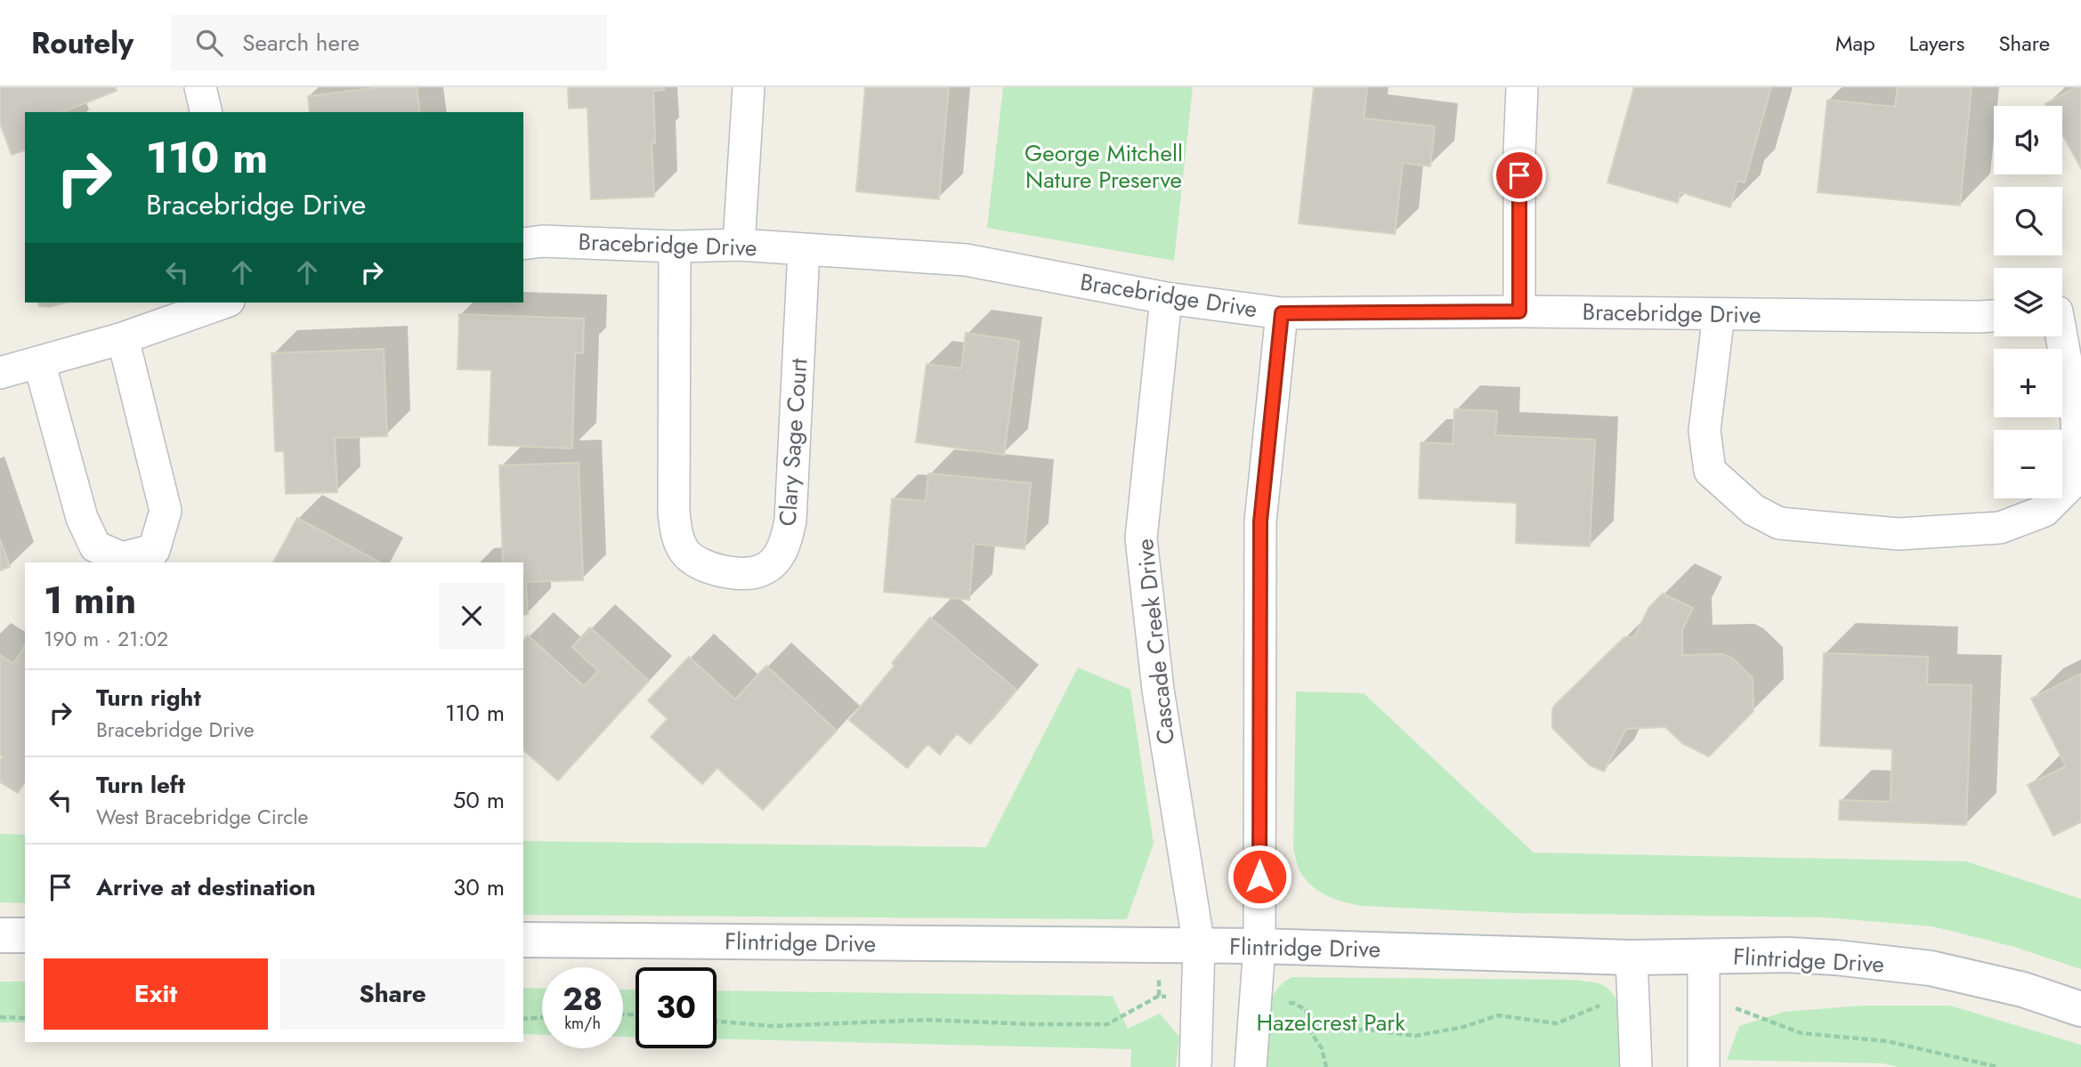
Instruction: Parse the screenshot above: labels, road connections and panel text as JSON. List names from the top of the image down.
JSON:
{
  "streets": {
    "street": [
      "Bracebridge Drive",
      "Clary Sage Court",
      "Cascade Creek Drive",
      "Flintridge Drive"
    ]
  },
  "crossings": [
    ["Bracebridge Drive", "Clary Sage Court"],
    ["Bracebridge Drive", "Cascade Creek Drive"],
    ["Cascade Creek Drive", "Flintridge Drive"]
  ],
  "parks": ["George Mitchell Nature Preserve", "Hazelcrest Park"],
  "page": {
    "header": "Routely",
    "search": "Search here",
    "nav": ["Map", "Layers", "Share"],
    "map_buttons": ["+", "−"],
    "turn": ["110 m", "Bracebridge Drive"],
    "heading": ["1 min", "190 m · 21:02"],
    "list": [
      {
        "name": "Turn right",
        "note": "Bracebridge Drive",
        "value": "110 m"
      },
      {
        "name": "Turn left",
        "note": "West Bracebridge Circle",
        "value": "50 m"
      },
      {
        "name": "Arrive at destination",
        "value": "30 m"
      }
    ],
    "buttons": ["Exit", "Share"],
    "speed": "28 km/h",
    "limit": "30"
  }
}
